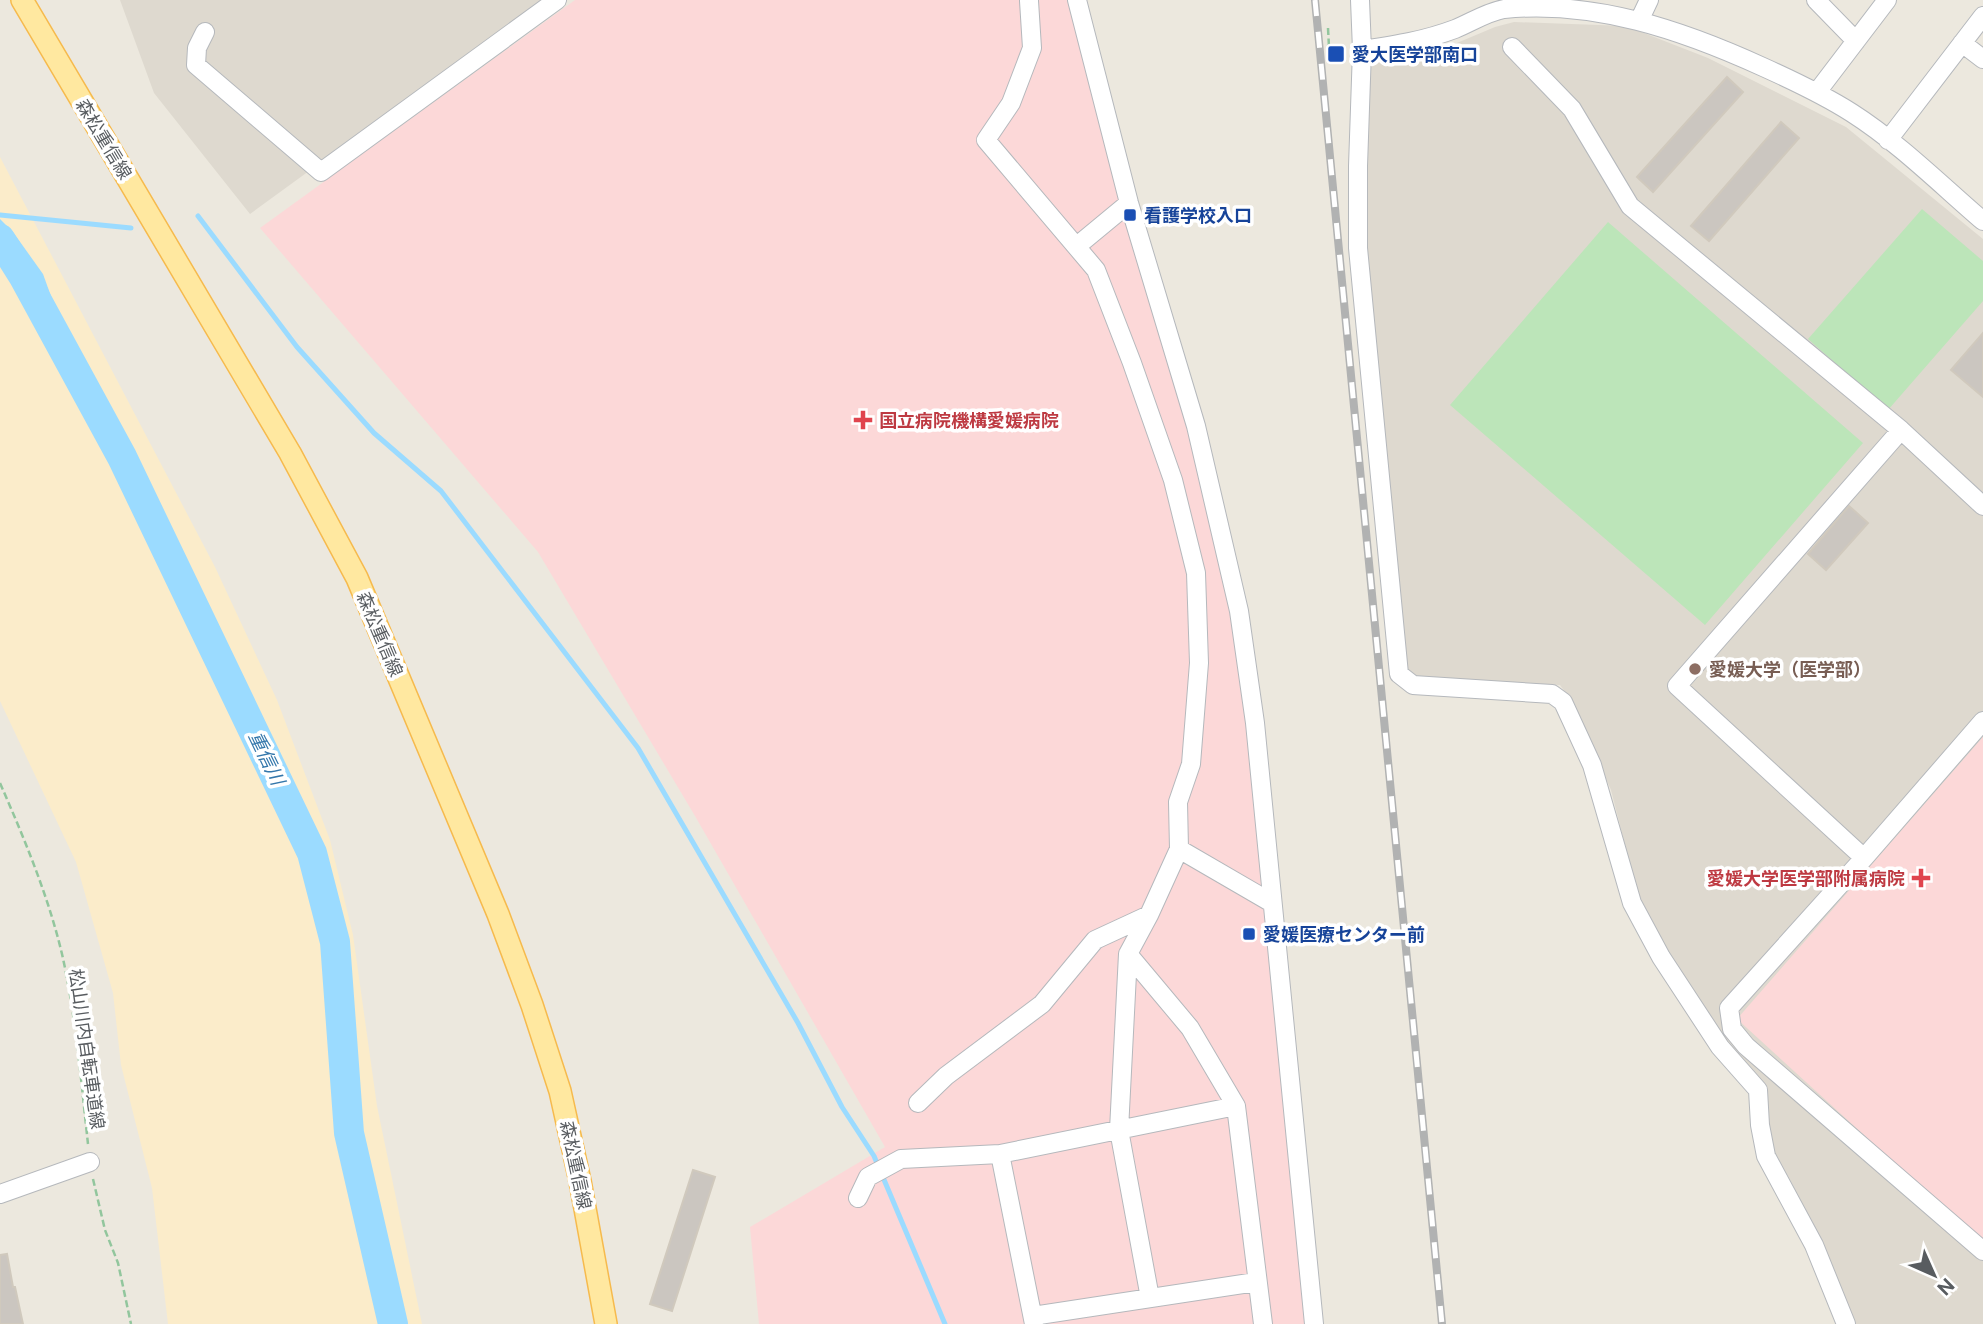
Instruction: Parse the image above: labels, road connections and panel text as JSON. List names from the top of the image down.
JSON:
{
  "streets": {
    "main road": ["森松重信線"],
    "path": ["松山川内自転車道線"]
  },
  "water": ["重信川"],
  "places": {
    "transit": ["愛大医学部南口", "看護学校入口", "愛媛医療センター前"],
    "health": ["国立病院機構愛媛病院", "愛媛大学医学部附属病院"],
    "other": ["愛媛大学（医学部）"]
  },
  "north": "bottom right"
}
